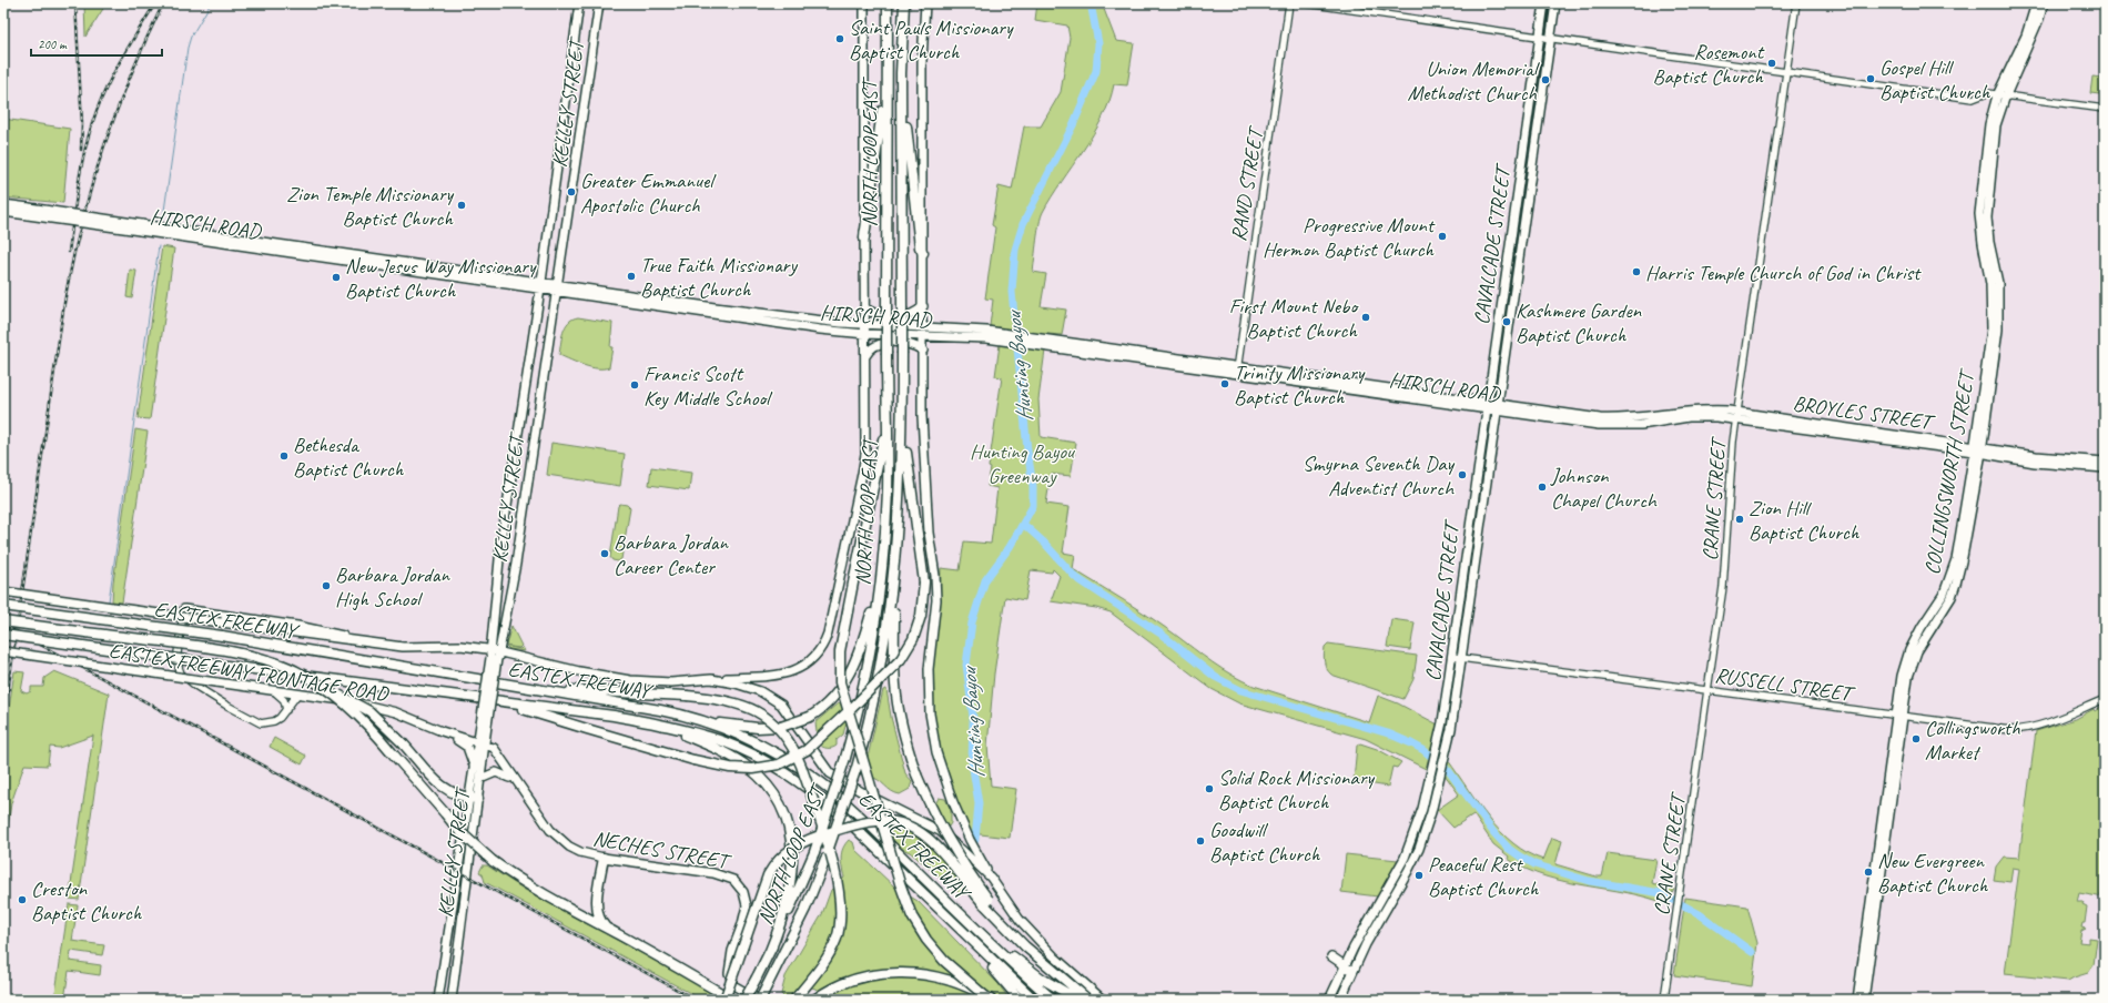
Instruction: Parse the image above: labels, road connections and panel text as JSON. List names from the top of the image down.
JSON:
{
  "streets": {
    "highway": ["NORTH LOOP EAST", "EASTEX FREEWAY"],
    "main road": [
      "KELLEY STREET",
      "HIRSCH ROAD",
      "CAVALCADE STREET",
      "BROYLES STREET",
      "COLLINGSWORTH STREET",
      "EASTEX FREEWAY FRONTAGE ROAD",
      "NECHES STREET"
    ],
    "street": ["RAND STREET", "CRANE STREET", "RUSSELL STREET"]
  },
  "crossings": [
    ["KELLEY STREET", "HIRSCH ROAD"],
    ["KELLEY STREET", "EASTEX FREEWAY FRONTAGE ROAD"],
    ["KELLEY STREET", "NECHES STREET"],
    ["NORTH LOOP EAST", "NECHES STREET"],
    ["RAND STREET", "HIRSCH ROAD"],
    ["HIRSCH ROAD", "CAVALCADE STREET"],
    ["HIRSCH ROAD", "BROYLES STREET"],
    ["CAVALCADE STREET", "RUSSELL STREET"],
    ["BROYLES STREET", "COLLINGSWORTH STREET"],
    ["BROYLES STREET", "CRANE STREET"],
    ["COLLINGSWORTH STREET", "RUSSELL STREET"],
    ["CRANE STREET", "RUSSELL STREET"],
    ["EASTEX FREEWAY FRONTAGE ROAD", "NECHES STREET"]
  ],
  "water": ["Hunting Bayou"],
  "parks": ["Hunting Bayou Greenway"],
  "places": [
    "Saint Pauls Missionary Baptist Church",
    "Rosemont Baptist Church",
    "Gospel Hill Baptist Church",
    "Union Memorial Methodist Church",
    "Greater Emmanuel Apostolic Church",
    "Zion Temple Missionary Baptist Church",
    "Progressive Mount Hermon Baptist Church",
    "Harris Temple Church of God in Christ",
    "True Faith Missionary Baptist Church",
    "New Jesus Way Missionary Baptist Church",
    "First Mount Nebo Baptist Church",
    "Kashmere Garden Baptist Church",
    "Trinity Missionary Baptist Church",
    "Francis Scott Key Middle School",
    "Bethesda Baptist Church",
    "Smyrna Seventh Day Adventist Church",
    "Johnson Chapel Church",
    "Zion Hill Baptist Church",
    "Barbara Jordan Career Center",
    "Barbara Jordan High School",
    "Collingsworth Market",
    "Solid Rock Missionary Baptist Church",
    "Goodwill Baptist Church",
    "New Evergreen Baptist Church",
    "Peaceful Rest Baptist Church",
    "Creston Baptist Church"
  ],
  "scale_bar": "200 m"
}
